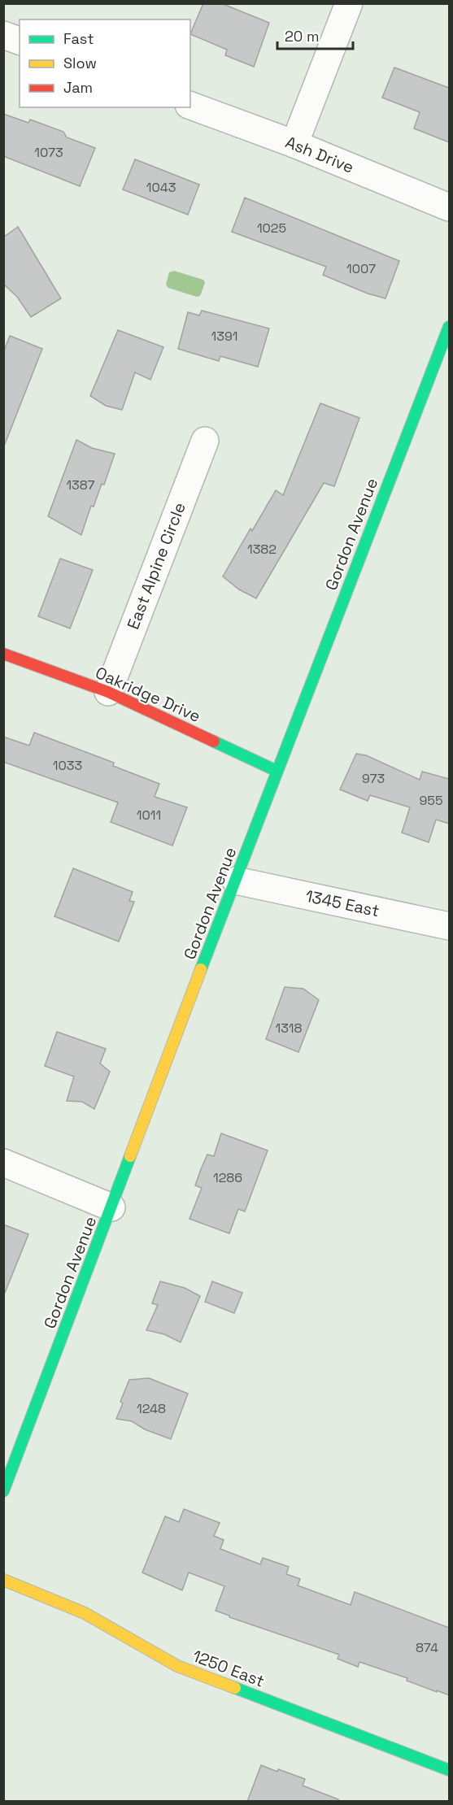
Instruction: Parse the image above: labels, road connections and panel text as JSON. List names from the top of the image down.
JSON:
{
  "streets": {
    "main road": ["Gordon Avenue", "Oakridge Drive", "1250 East"],
    "street": ["Ash Drive", "East Alpine Circle", "1345 East"]
  },
  "crossings": [
    ["Gordon Avenue", "Oakridge Drive"],
    ["Gordon Avenue", "1345 East"],
    ["East Alpine Circle", "Oakridge Drive"]
  ],
  "house_numbers": [
    "1073",
    "1043",
    "1025",
    "1007",
    "1391",
    "1387",
    "1382",
    "1033",
    "973",
    "955",
    "1011",
    "1318",
    "1286",
    "1248",
    "874"
  ],
  "legend": ["Fast", "Slow", "Jam"],
  "scale_bar": "20 m"
}
